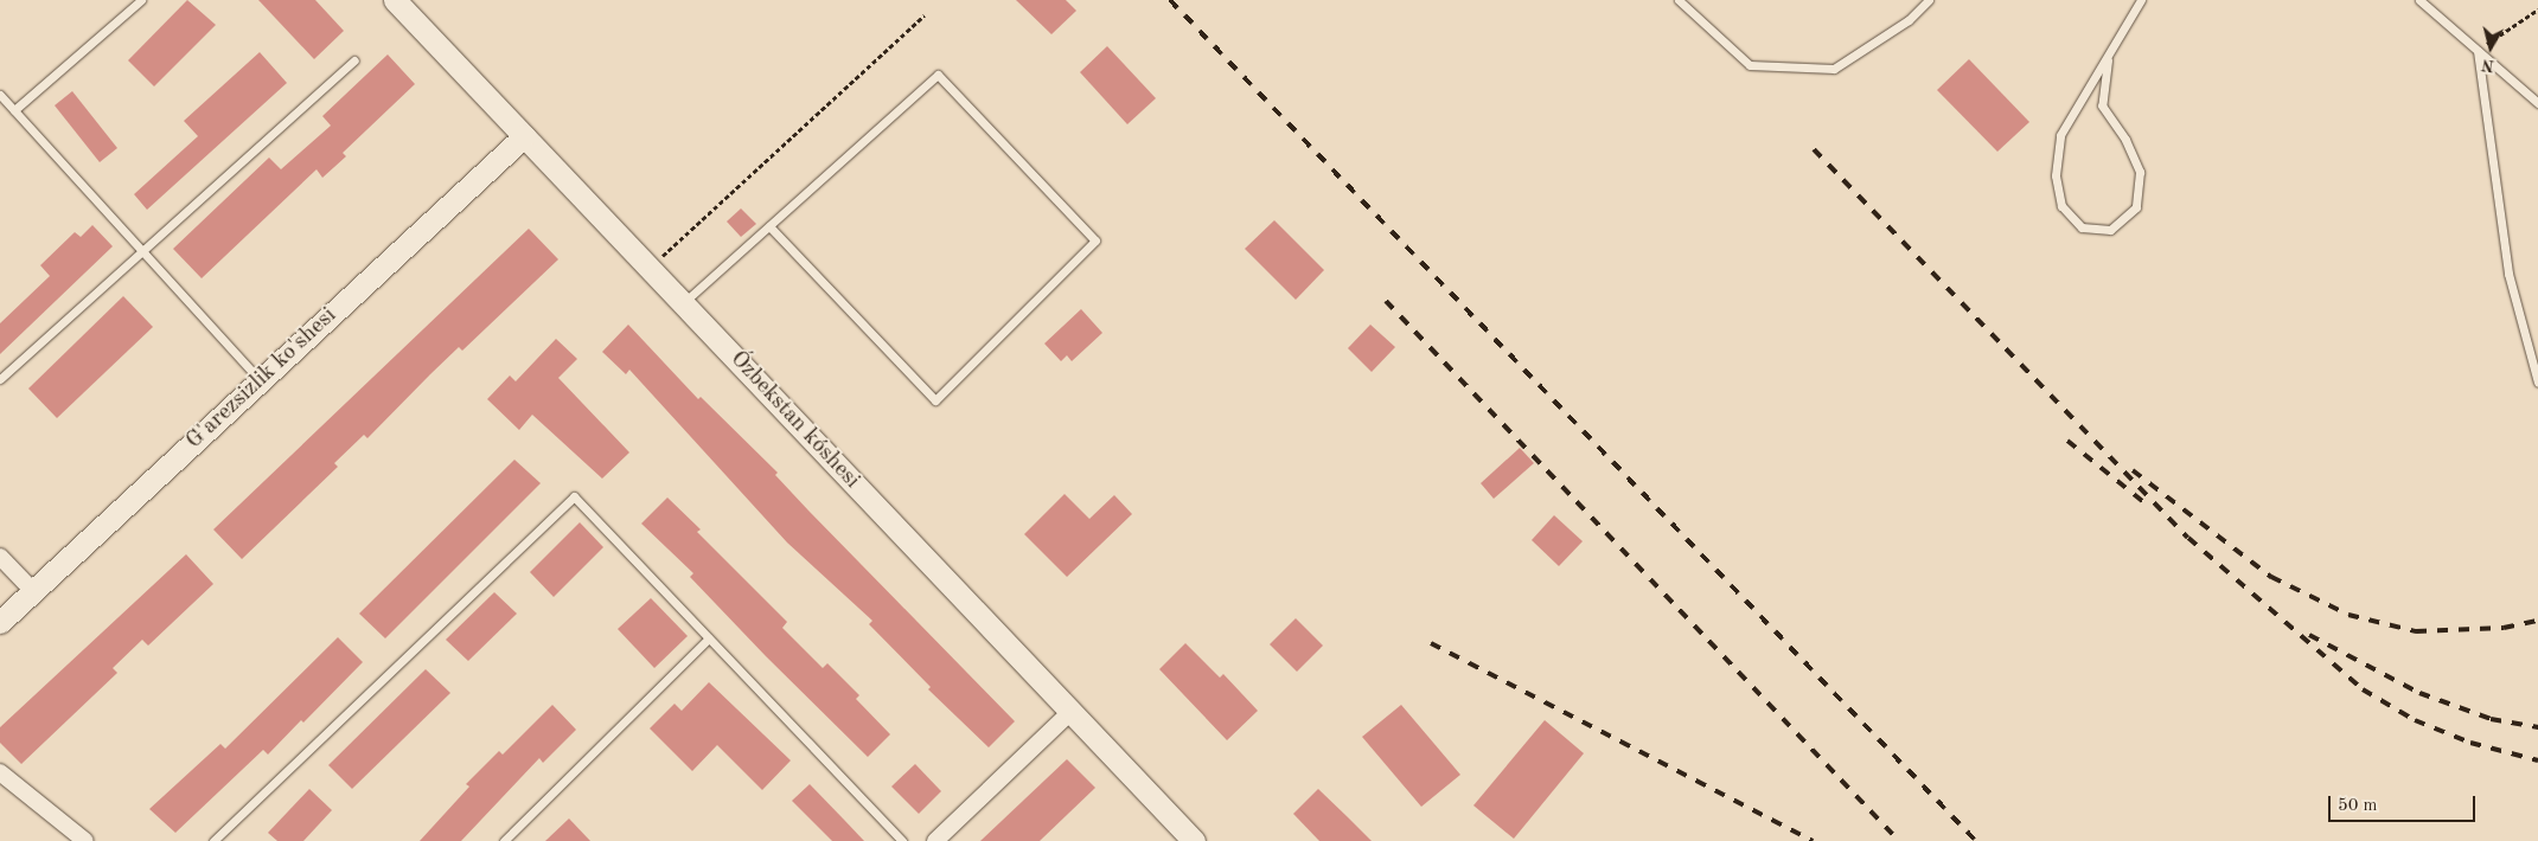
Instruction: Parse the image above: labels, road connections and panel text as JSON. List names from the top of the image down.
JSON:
{
  "streets": {
    "street": ["G'arezsizlik ko'shesi", "Ózbekstan kóshesi"]
  },
  "crossings": [
    ["G'arezsizlik ko'shesi", "Ózbekstan kóshesi"]
  ],
  "scale_bar": "50 m",
  "north": "bottom"
}
